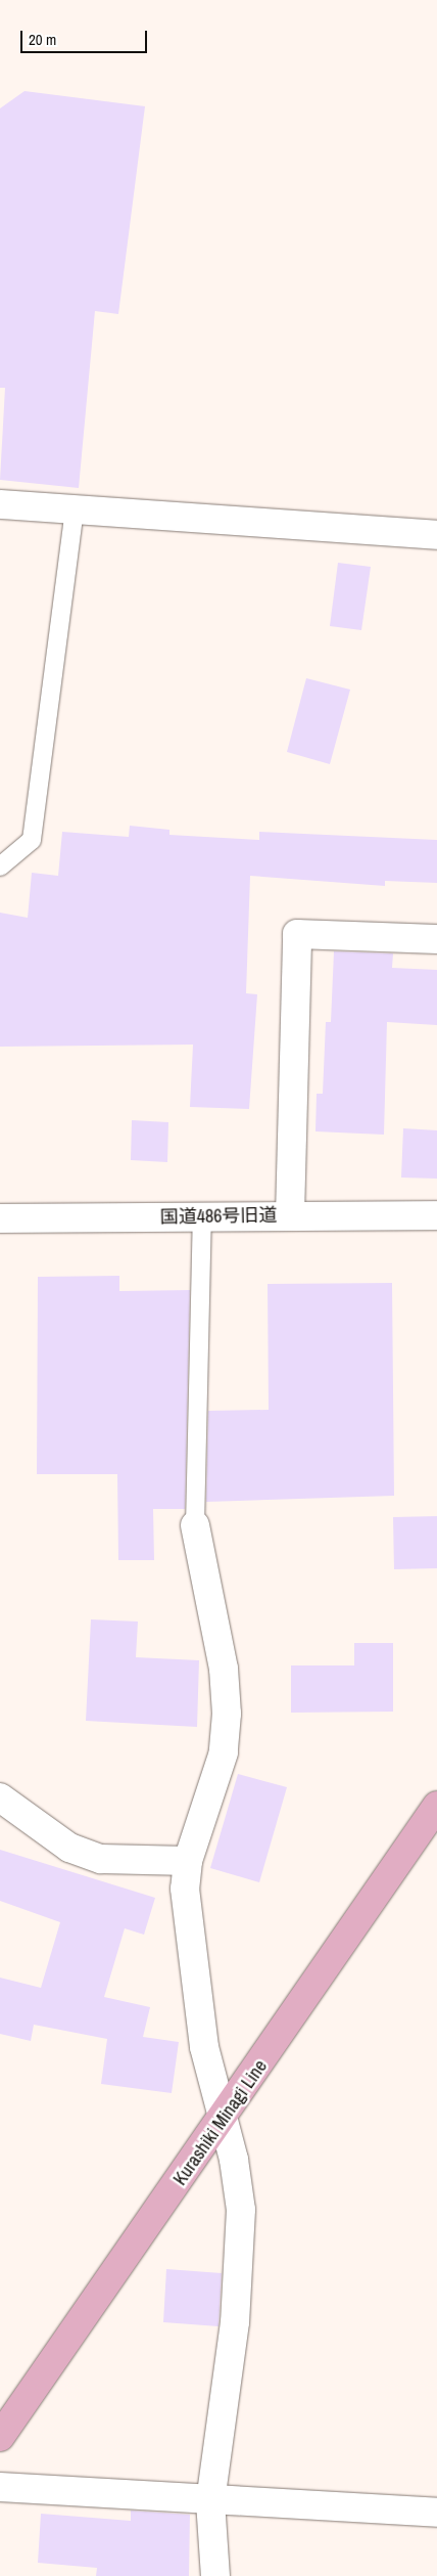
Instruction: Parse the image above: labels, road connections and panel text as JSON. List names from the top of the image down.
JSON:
{
  "streets": {
    "main road": ["Kurashiki Minagi Line"],
    "street": ["国道486号旧道"]
  },
  "scale_bar": "20 m"
}
